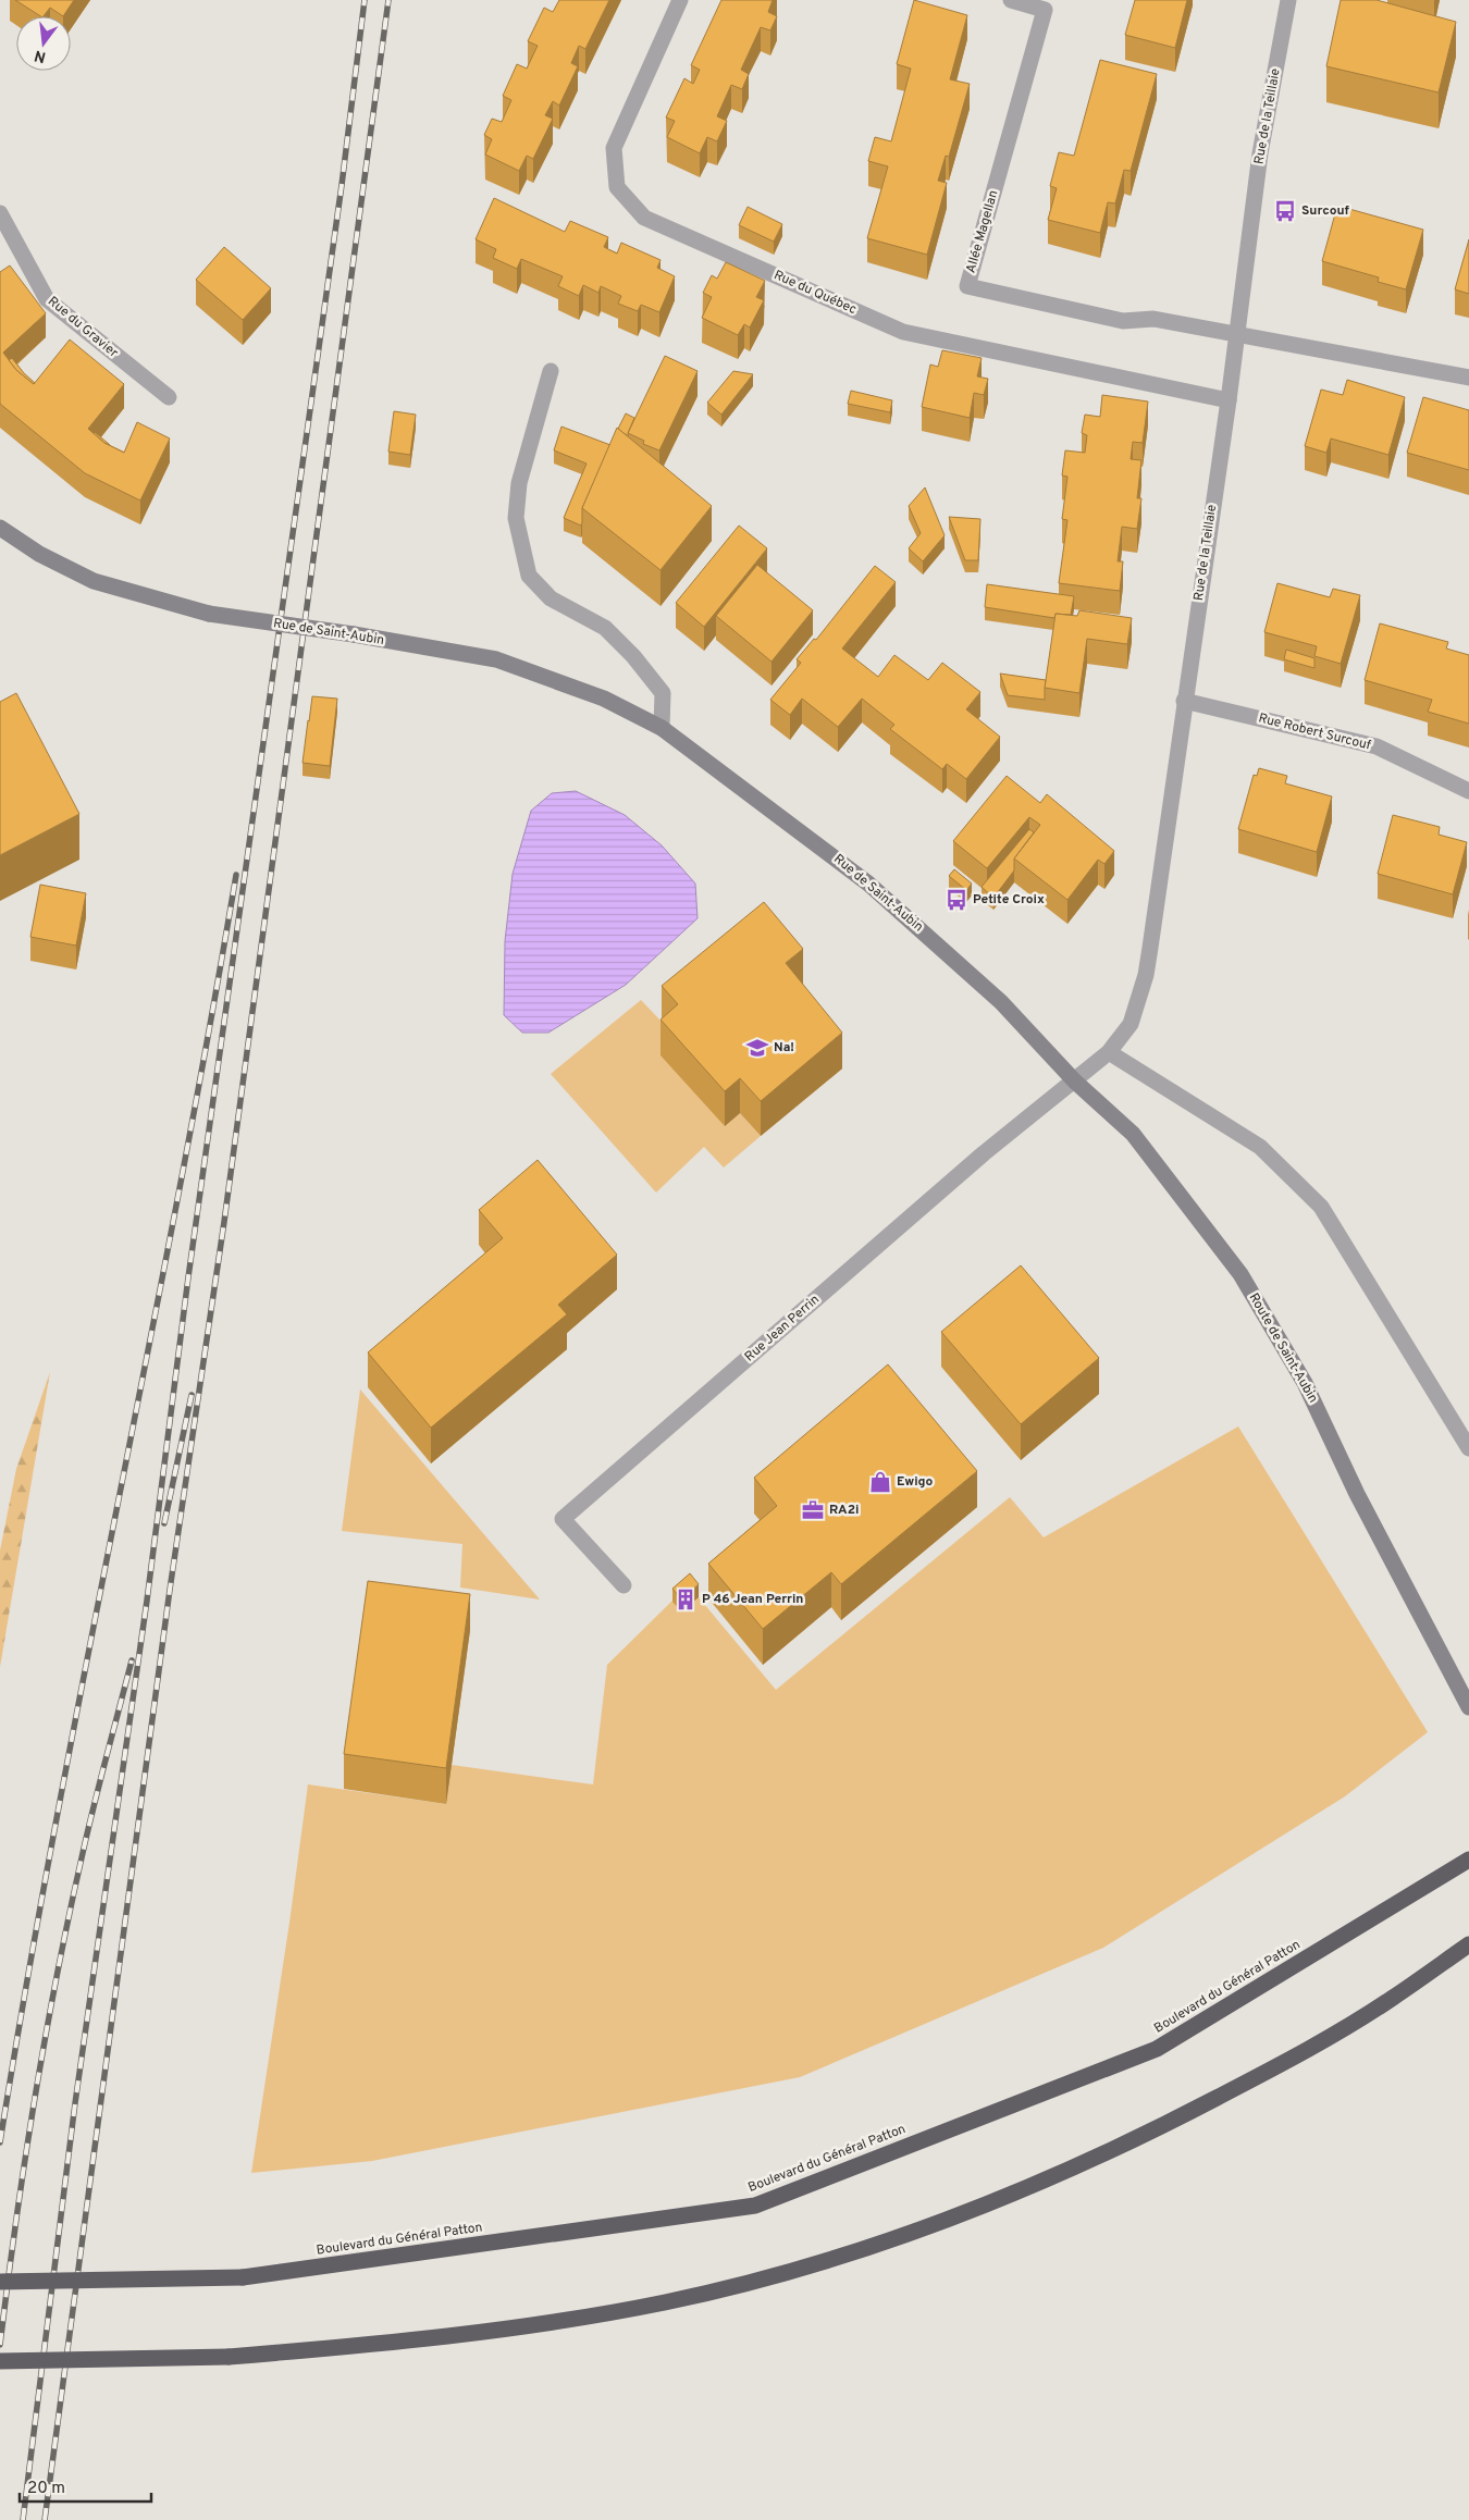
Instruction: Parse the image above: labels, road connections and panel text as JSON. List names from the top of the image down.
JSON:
{
  "streets": {
    "highway": ["Boulevard du Général Patton"],
    "street": [
      "Rue de la Teillaie",
      "Allée Magellan",
      "Rue du Québec",
      "Rue du Gravier",
      "Rue de Saint-Aubin",
      "Rue Robert Surcouf",
      "Rue Jean Perrin",
      "Route de Saint-Aubin"
    ]
  },
  "crossings": [
    ["Rue de la Teillaie", "Allée Magellan"],
    ["Rue de la Teillaie", "Rue du Québec"],
    ["Rue de la Teillaie", "Rue de Saint-Aubin"],
    ["Rue de la Teillaie", "Rue Robert Surcouf"],
    ["Rue de la Teillaie", "Rue Jean Perrin"],
    ["Rue de la Teillaie", "Route de Saint-Aubin"],
    ["Rue de Saint-Aubin", "Rue Jean Perrin"],
    ["Rue de Saint-Aubin", "Route de Saint-Aubin"],
    ["Rue Jean Perrin", "Route de Saint-Aubin"]
  ],
  "places": {
    "bus stop": ["Surcouf", "Petite Croix"],
    "school or university": ["Na!"],
    "shop": ["Ewigo"],
    "office": ["RA2i"],
    "building": ["P 46 Jean Perrin"]
  },
  "scale_bar": "20 m",
  "north": "bottom"
}
